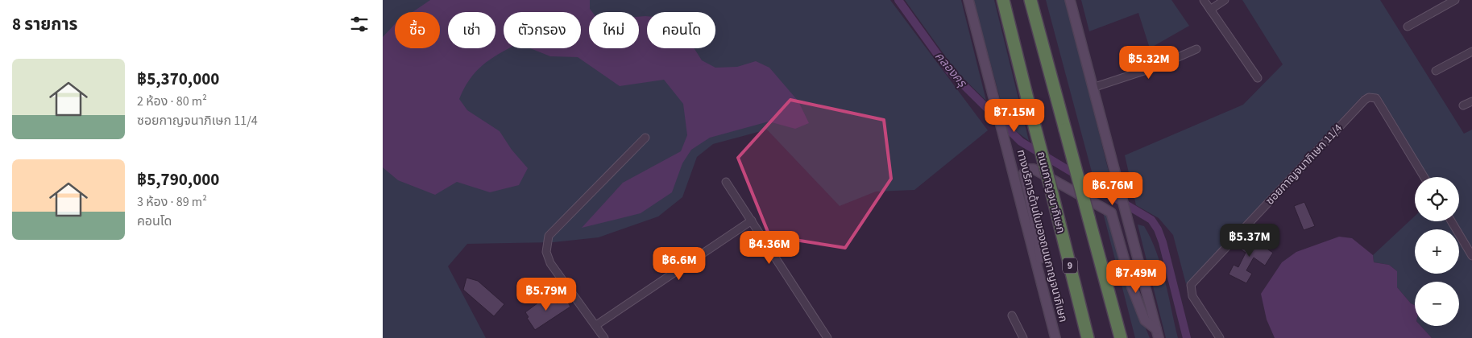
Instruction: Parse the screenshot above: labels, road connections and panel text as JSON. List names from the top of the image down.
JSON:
{
  "streets": {
    "highway": ["ถนนกาญจนาภิเษก", "9"],
    "main road": ["ทางบริการด้านในของถนนกาญจนาภิเษก"],
    "street": ["ซอยกาญจนาภิเษก 11/4"]
  },
  "water": ["คลองครุ"],
  "page": {
    "heading": "8 รายการ",
    "chip": [
      "ซื้อ",
      "เช่า",
      "ตัวกรอง",
      "ใหม่",
      "คอนโด"
    ],
    "price": [
      "฿5.32M",
      "฿7.15M",
      "฿6.76M",
      "฿5.37M",
      "฿4.36M",
      "฿6.6M",
      "฿7.49M",
      "฿5.79M"
    ],
    "list": [
      {
        "name": "฿5,370,000",
        "note": "2 ห้อง · 80 m² · ซอยกาญจนาภิเษก 11/4"
      },
      {
        "name": "฿5,790,000",
        "note": "3 ห้อง · 89 m² · คอนโด"
      }
    ],
    "map_buttons": ["+", "−"]
  }
}
